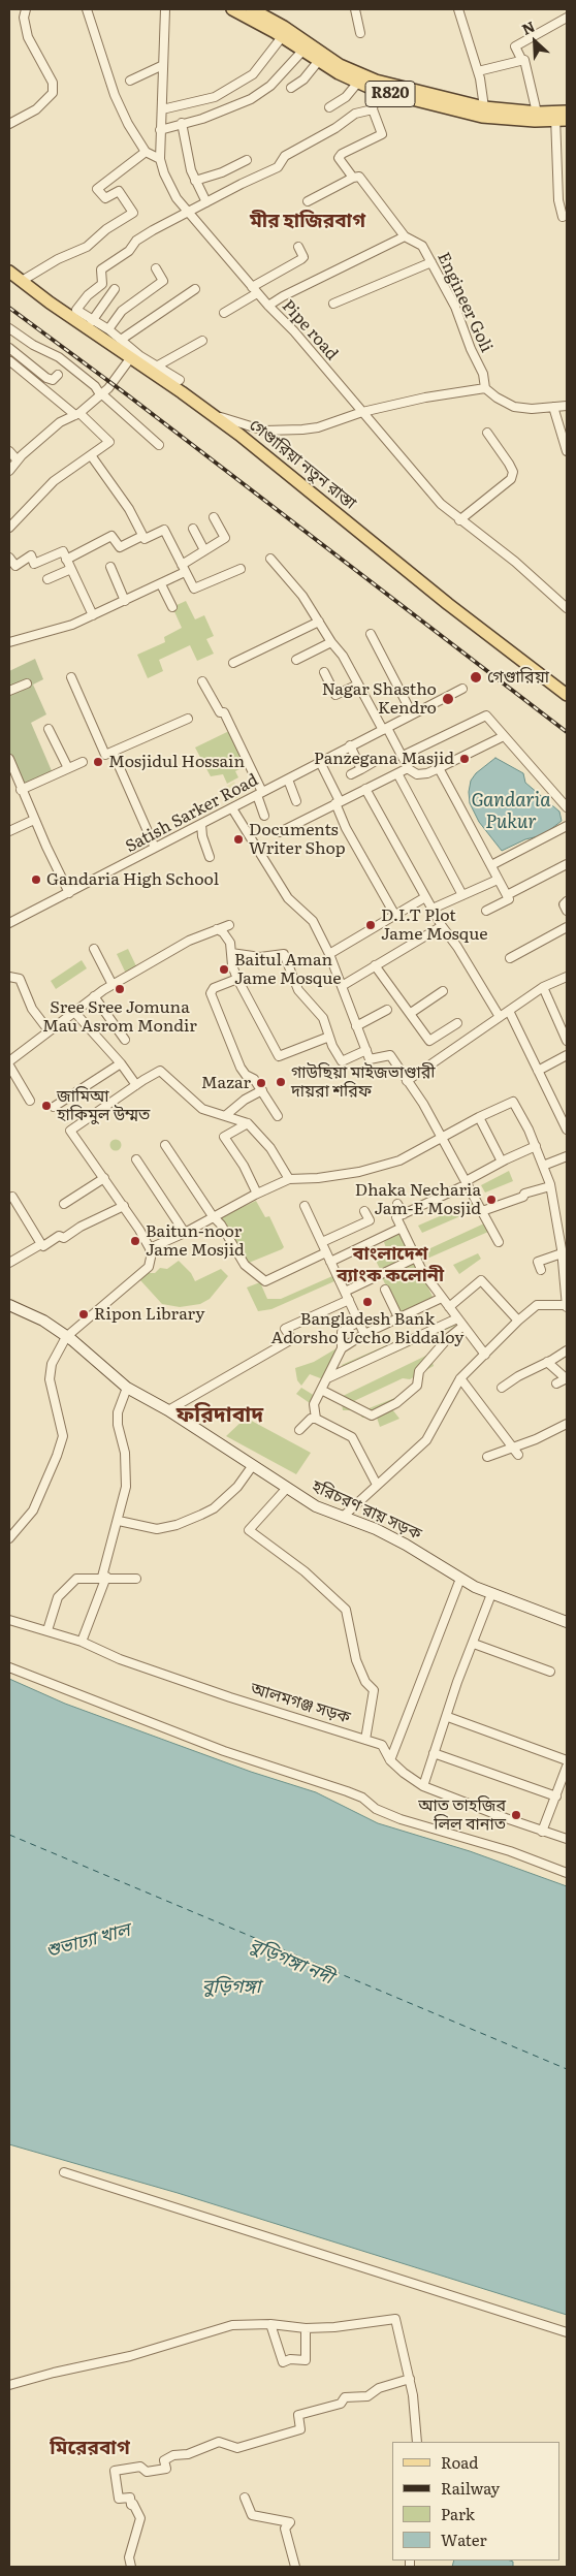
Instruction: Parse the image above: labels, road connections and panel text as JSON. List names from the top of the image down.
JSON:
{
  "streets": {
    "main road": ["R820", "গেণ্ডারিয়া নতুন রাস্তা", "হরিচরণ রায় সড়ক"],
    "street": [
      "Engineer Goli",
      "Pipe road",
      "Satish Sarker Road",
      "আলমগঞ্জ সড়ক"
    ]
  },
  "crossings": [
    ["R820", "Engineer Goli"]
  ],
  "districts": [
    "মীর হাজিরবাগ",
    "বাংলাদেশ ব্যাংক কলোনী",
    "ফরিদাবাদ",
    "মিরেরবাগ"
  ],
  "water": [
    "Gandaria Pukur",
    "শুভাঢ্যা খাল",
    "বুড়িগঙ্গা নদী",
    "বুড়িগঙ্গা"
  ],
  "places": [
    "গেণ্ডারিয়া",
    "Nagar Shastho Kendro",
    "Panzegana Masjid",
    "Mosjidul Hossain",
    "Documents Writer Shop",
    "Gandaria High School",
    "D.I.T Plot Jame Mosque",
    "Baitul Aman Jame Mosque",
    "Sree Sree Jomuna Mau Asrom Mondir",
    "গাউছিয়া মাইজভাণ্ডারী দায়রা শরিফ",
    "Mazar",
    "জামিআ হাকিমুল উম্মত",
    "Dhaka Necharia Jam-E Mosjid",
    "Baitun-noor Jame Mosjid",
    "Bangladesh Bank Adorsho Uccho Biddaloy",
    "Ripon Library",
    "আত তাহজিব লিল বানাত"
  ],
  "legend": [
    "Road",
    "Railway",
    "Park",
    "Water"
  ],
  "north": "top left"
}
